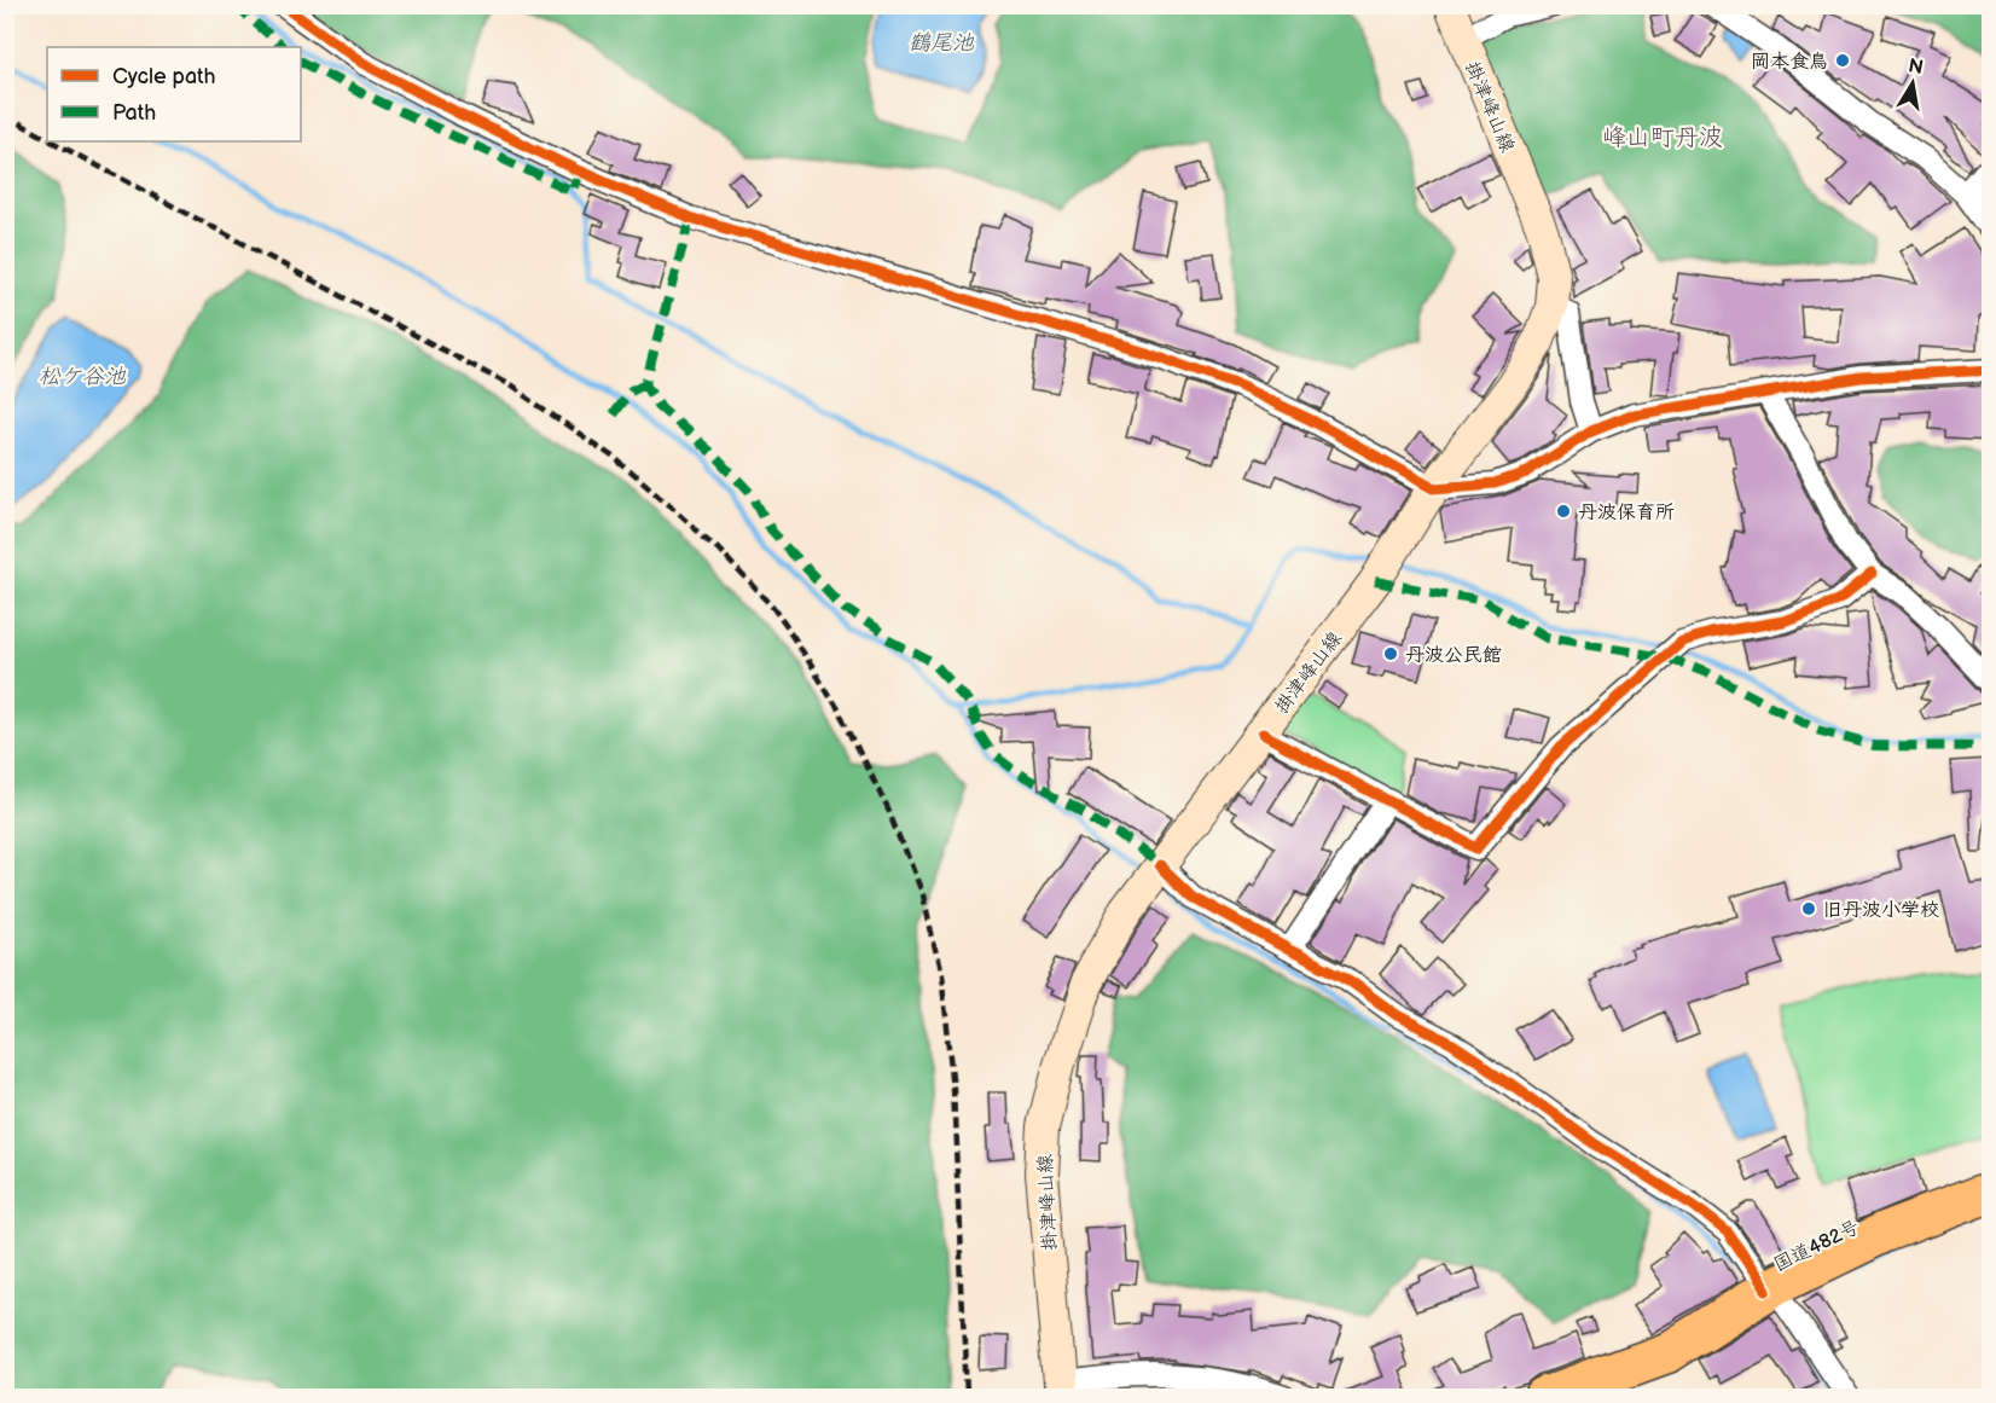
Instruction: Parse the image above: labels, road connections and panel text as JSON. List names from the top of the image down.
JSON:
{
  "streets": {
    "highway": ["国道482号"],
    "main road": ["掛津峰山線"]
  },
  "districts": ["峰山町丹波"],
  "water": ["鶴尾池", "松ケ谷池"],
  "places": [
    "岡本食鳥",
    "丹波保育所",
    "丹波公民館",
    "旧丹波小学校"
  ],
  "legend": ["Cycle path", "Path"],
  "north": "top"
}
